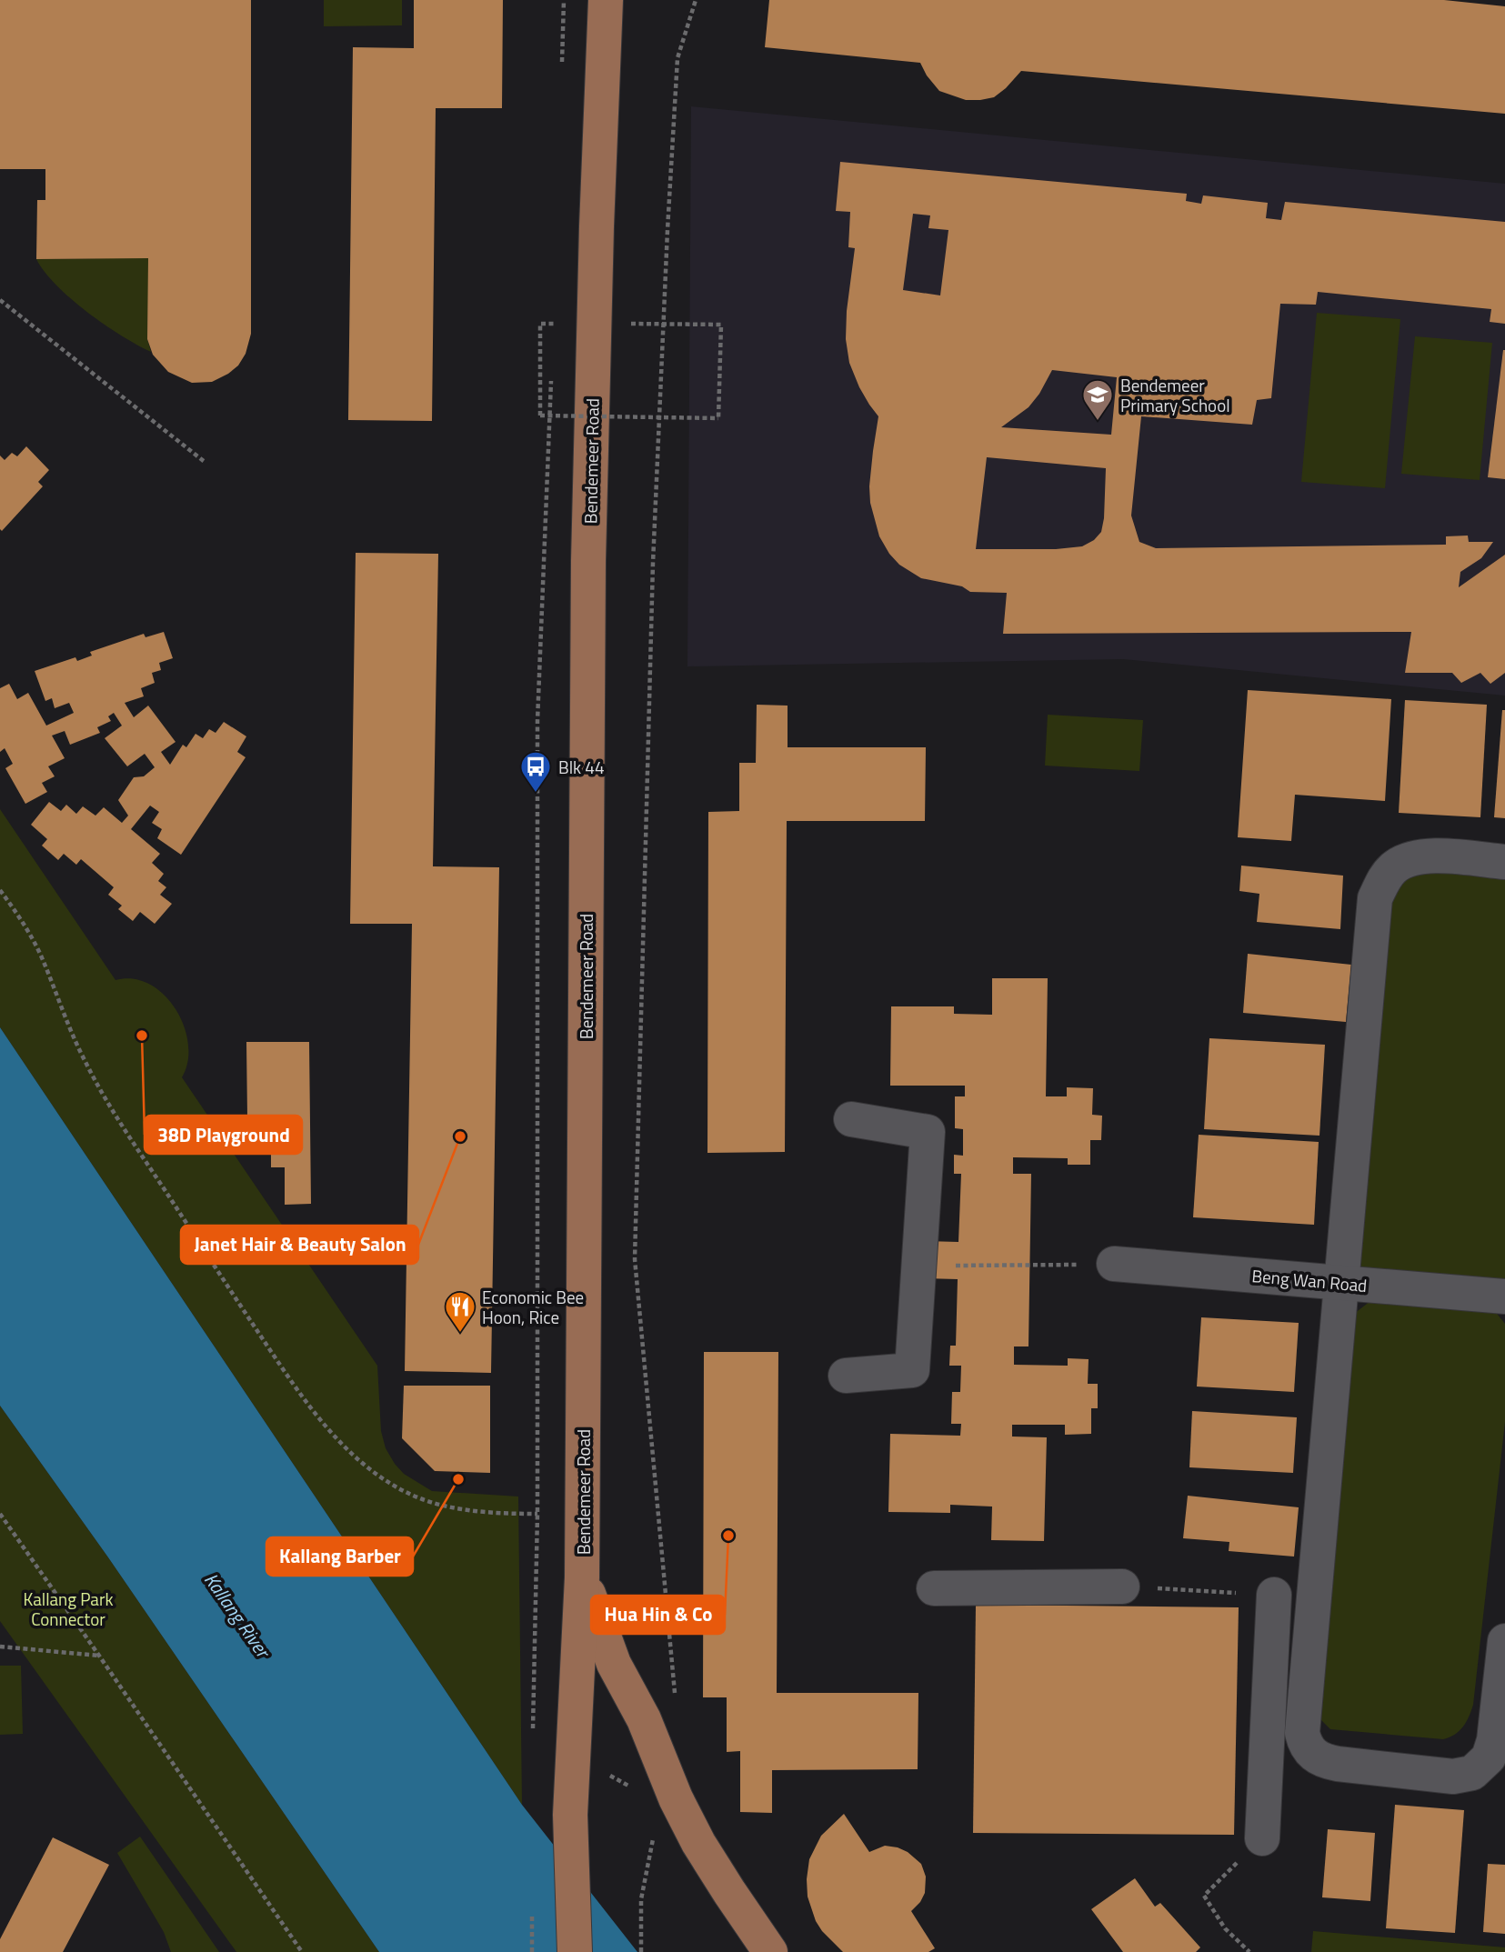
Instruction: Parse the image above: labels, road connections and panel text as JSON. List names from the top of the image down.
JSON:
{
  "streets": {
    "main road": ["Bendemeer Road"],
    "street": ["Beng Wan Road"]
  },
  "water": ["Kallang River"],
  "parks": ["Kallang Park Connector"],
  "places": {
    "school or university": ["Bendemeer Primary School"],
    "bus stop": ["Blk 44"],
    "other": [
      "38D Playground",
      "Janet Hair & Beauty Salon",
      "Kallang Barber",
      "Hua Hin & Co"
    ],
    "restaurant": ["Economic Bee Hoon, Rice"]
  }
}
